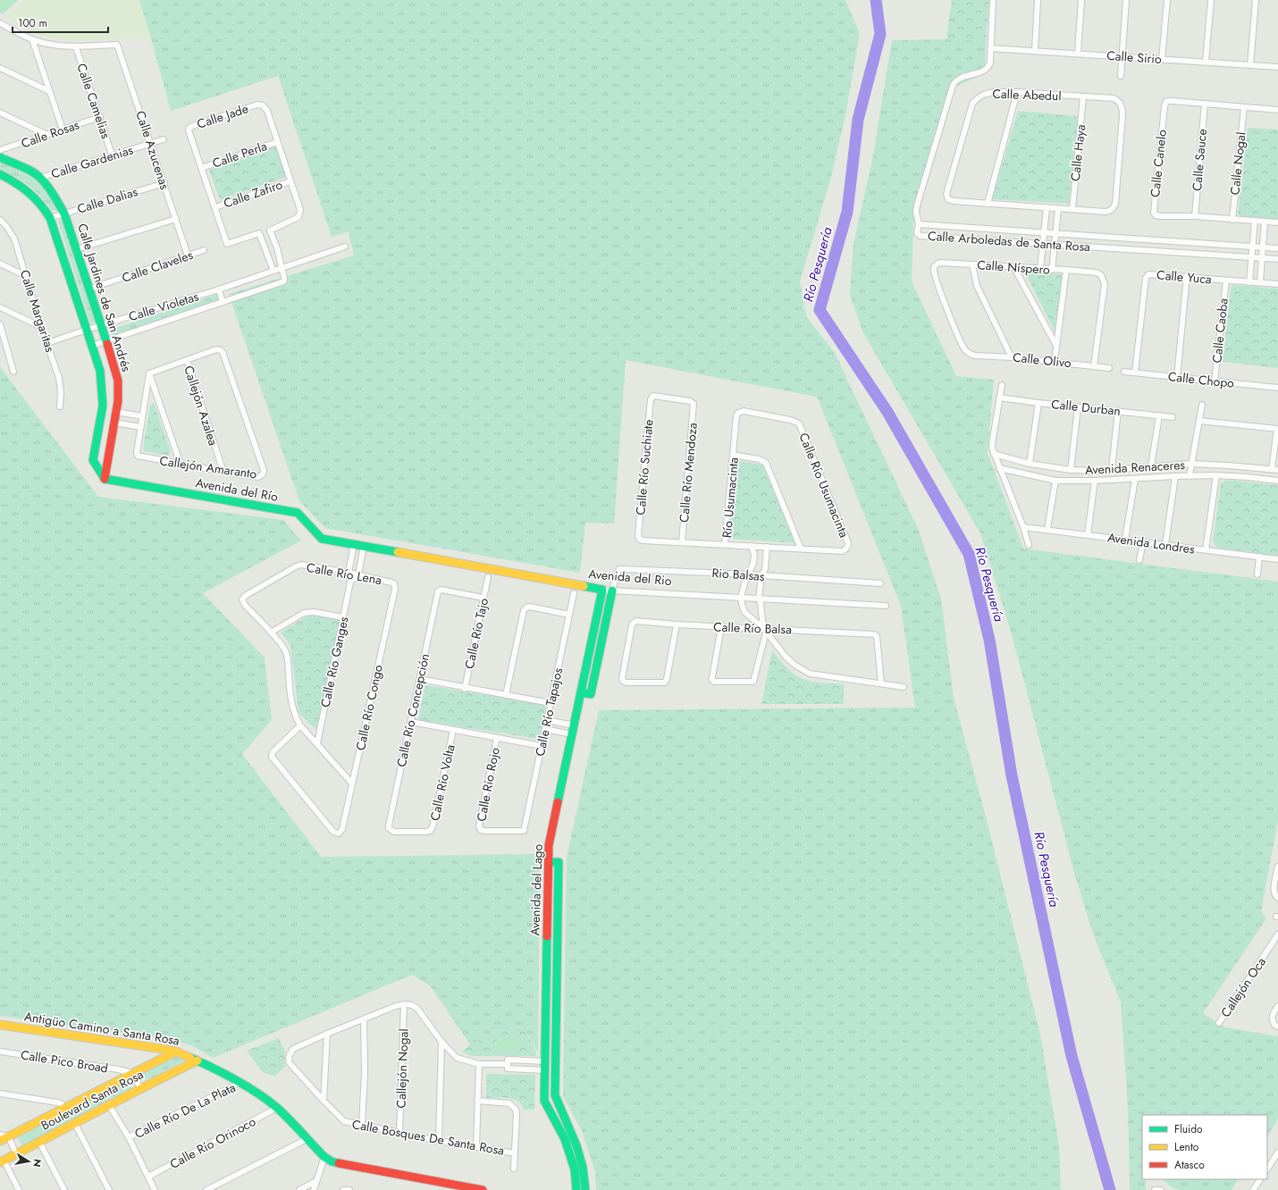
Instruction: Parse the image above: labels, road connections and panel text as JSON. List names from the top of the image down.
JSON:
{
  "streets": {
    "street": [
      "Calle Sirio",
      "Calle Abedul",
      "Calle Camelias",
      "Calle Jade",
      "Calle Rosas",
      "Calle Azucenas",
      "Calle Haya",
      "Calle Perla",
      "Calle Sauce",
      "Calle Gardenias",
      "Calle Canelo",
      "Calle Nogal",
      "Calle Zafiro",
      "Calle Dalias",
      "Calle Arboledas de Santa Rosa",
      "Calle Claveles",
      "Calle Níspero",
      "Calle Yuca",
      "Calle Jardines de San Andrés",
      "Calle Violetas",
      "Calle Margaritas",
      "Calle Caoba",
      "Calle Olivo",
      "Calle Chopo",
      "Callejón Azalea",
      "Calle Durban",
      "Callejón Amaranto",
      "Calle Río Suchiate",
      "Avenida Renaceres",
      "Calle Río Mendoza",
      "Calle Río Usumacinta",
      "Avenida del Río",
      "Río Usumacinta",
      "Avenida Londres",
      "Calle Río Lena",
      "Rio Balsas",
      "Avenida del Rio",
      "Calle Río Balsa",
      "Calle Río Tajo",
      "Calle Río Ganges",
      "Calle Río Congo",
      "Calle Río Concepción",
      "Calle Río Tapajos",
      "Calle Río Volta",
      "Calle Río Rojo",
      "Avenida del Lago",
      "Callejón Oca",
      "Antigüo Camino a Santa Rosa",
      "Calle Pico Broad",
      "Callejón Nogal",
      "Boulevard Santa Rosa",
      "Calle Río De La Plata",
      "Calle Bosques De Santa Rosa",
      "Calle Río Orinoco"
    ]
  },
  "crossings": [
    ["Calle Abedul", "Calle Haya"],
    ["Calle Camelias", "Calle Rosas"],
    ["Calle Camelias", "Calle Azucenas"],
    ["Calle Camelias", "Calle Gardenias"],
    ["Calle Jade", "Calle Perla"],
    ["Calle Jade", "Calle Zafiro"],
    ["Calle Jade", "Calle Violetas"],
    ["Calle Azucenas", "Calle Gardenias"],
    ["Calle Azucenas", "Calle Dalias"],
    ["Calle Azucenas", "Calle Claveles"],
    ["Calle Sauce", "Calle Canelo"],
    ["Calle Gardenias", "Calle Jardines de San Andrés"],
    ["Calle Canelo", "Calle Nogal"],
    ["Calle Dalias", "Calle Jardines de San Andrés"],
    ["Calle Claveles", "Calle Jardines de San Andrés"],
    ["Calle Níspero", "Calle Olivo"],
    ["Calle Yuca", "Calle Caoba"],
    ["Calle Yuca", "Calle Chopo"],
    ["Calle Jardines de San Andrés", "Calle Violetas"],
    ["Calle Jardines de San Andrés", "Avenida del Río"],
    ["Calle Violetas", "Calle Margaritas"],
    ["Calle Caoba", "Calle Chopo"],
    ["Callejón Azalea", "Callejón Amaranto"],
    ["Calle Río Suchiate", "Calle Río Mendoza"],
    ["Calle Río Usumacinta", "Río Usumacinta"],
    ["Avenida del Río", "Avenida del Rio"],
    ["Avenida del Río", "Calle Río Ganges"],
    ["Calle Río Lena", "Calle Río Ganges"],
    ["Calle Río Lena", "Calle Río Congo"],
    ["Rio Balsas", "Avenida del Rio"],
    ["Avenida del Rio", "Calle Río Ganges"],
    ["Avenida del Rio", "Avenida del Lago"],
    ["Calle Río Tajo", "Calle Río Concepción"],
    ["Calle Río Concepción", "Calle Río Volta"],
    ["Calle Río Tapajos", "Calle Río Rojo"],
    ["Antigüo Camino a Santa Rosa", "Boulevard Santa Rosa"],
    ["Antigüo Camino a Santa Rosa", "Calle Río De La Plata"],
    ["Antigüo Camino a Santa Rosa", "Calle Río Orinoco"],
    ["Calle Pico Broad", "Boulevard Santa Rosa"],
    ["Callejón Nogal", "Calle Bosques De Santa Rosa"]
  ],
  "water": ["Río Pesquería"],
  "legend": ["Fluido", "Lento", "Atasco"],
  "scale_bar": "100 m",
  "north": "right"
}
